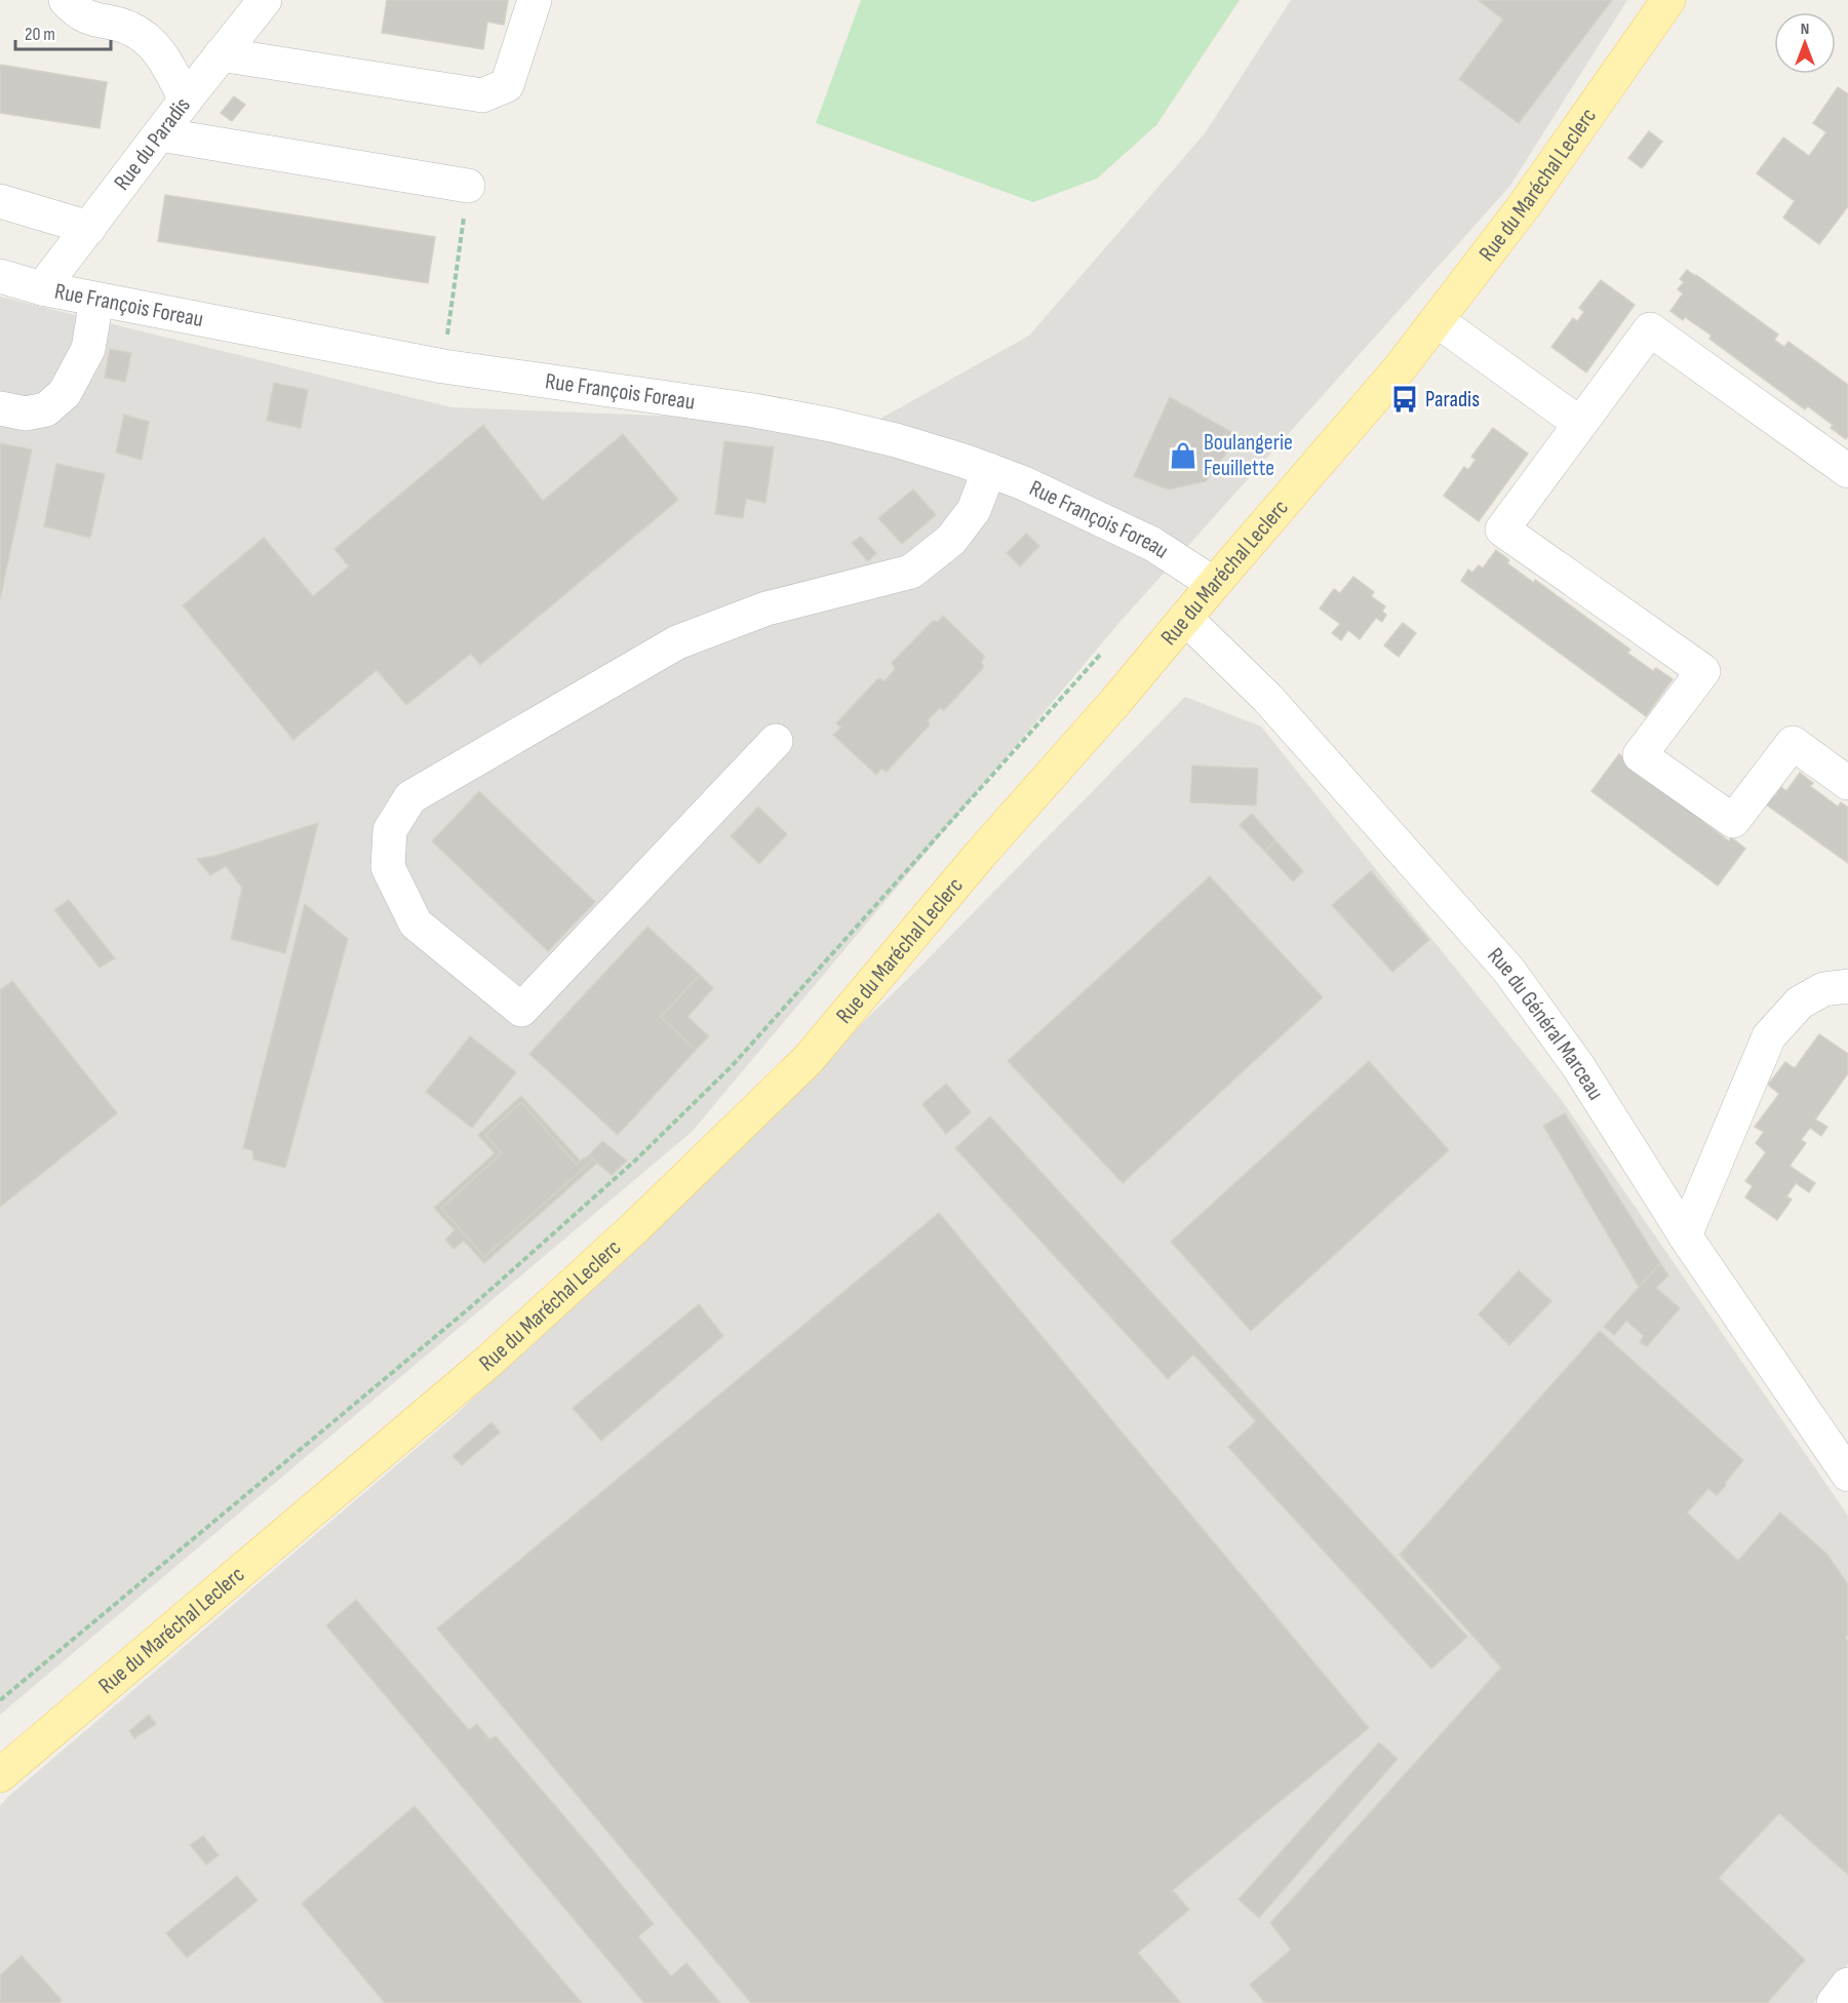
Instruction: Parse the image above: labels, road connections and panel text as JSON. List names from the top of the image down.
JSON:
{
  "streets": {
    "main road": ["Rue du Maréchal Leclerc"],
    "street": ["Rue du Paradis", "Rue François Foreau", "Rue du Général Marceau"]
  },
  "crossings": [
    ["Rue du Paradis", "Rue François Foreau"],
    ["Rue du Maréchal Leclerc", "Rue François Foreau"],
    ["Rue du Maréchal Leclerc", "Rue du Général Marceau"]
  ],
  "places": {
    "bus stop": ["Paradis"],
    "shop": ["Boulangerie Feuillette"]
  },
  "scale_bar": "20 m",
  "north": "top"
}
